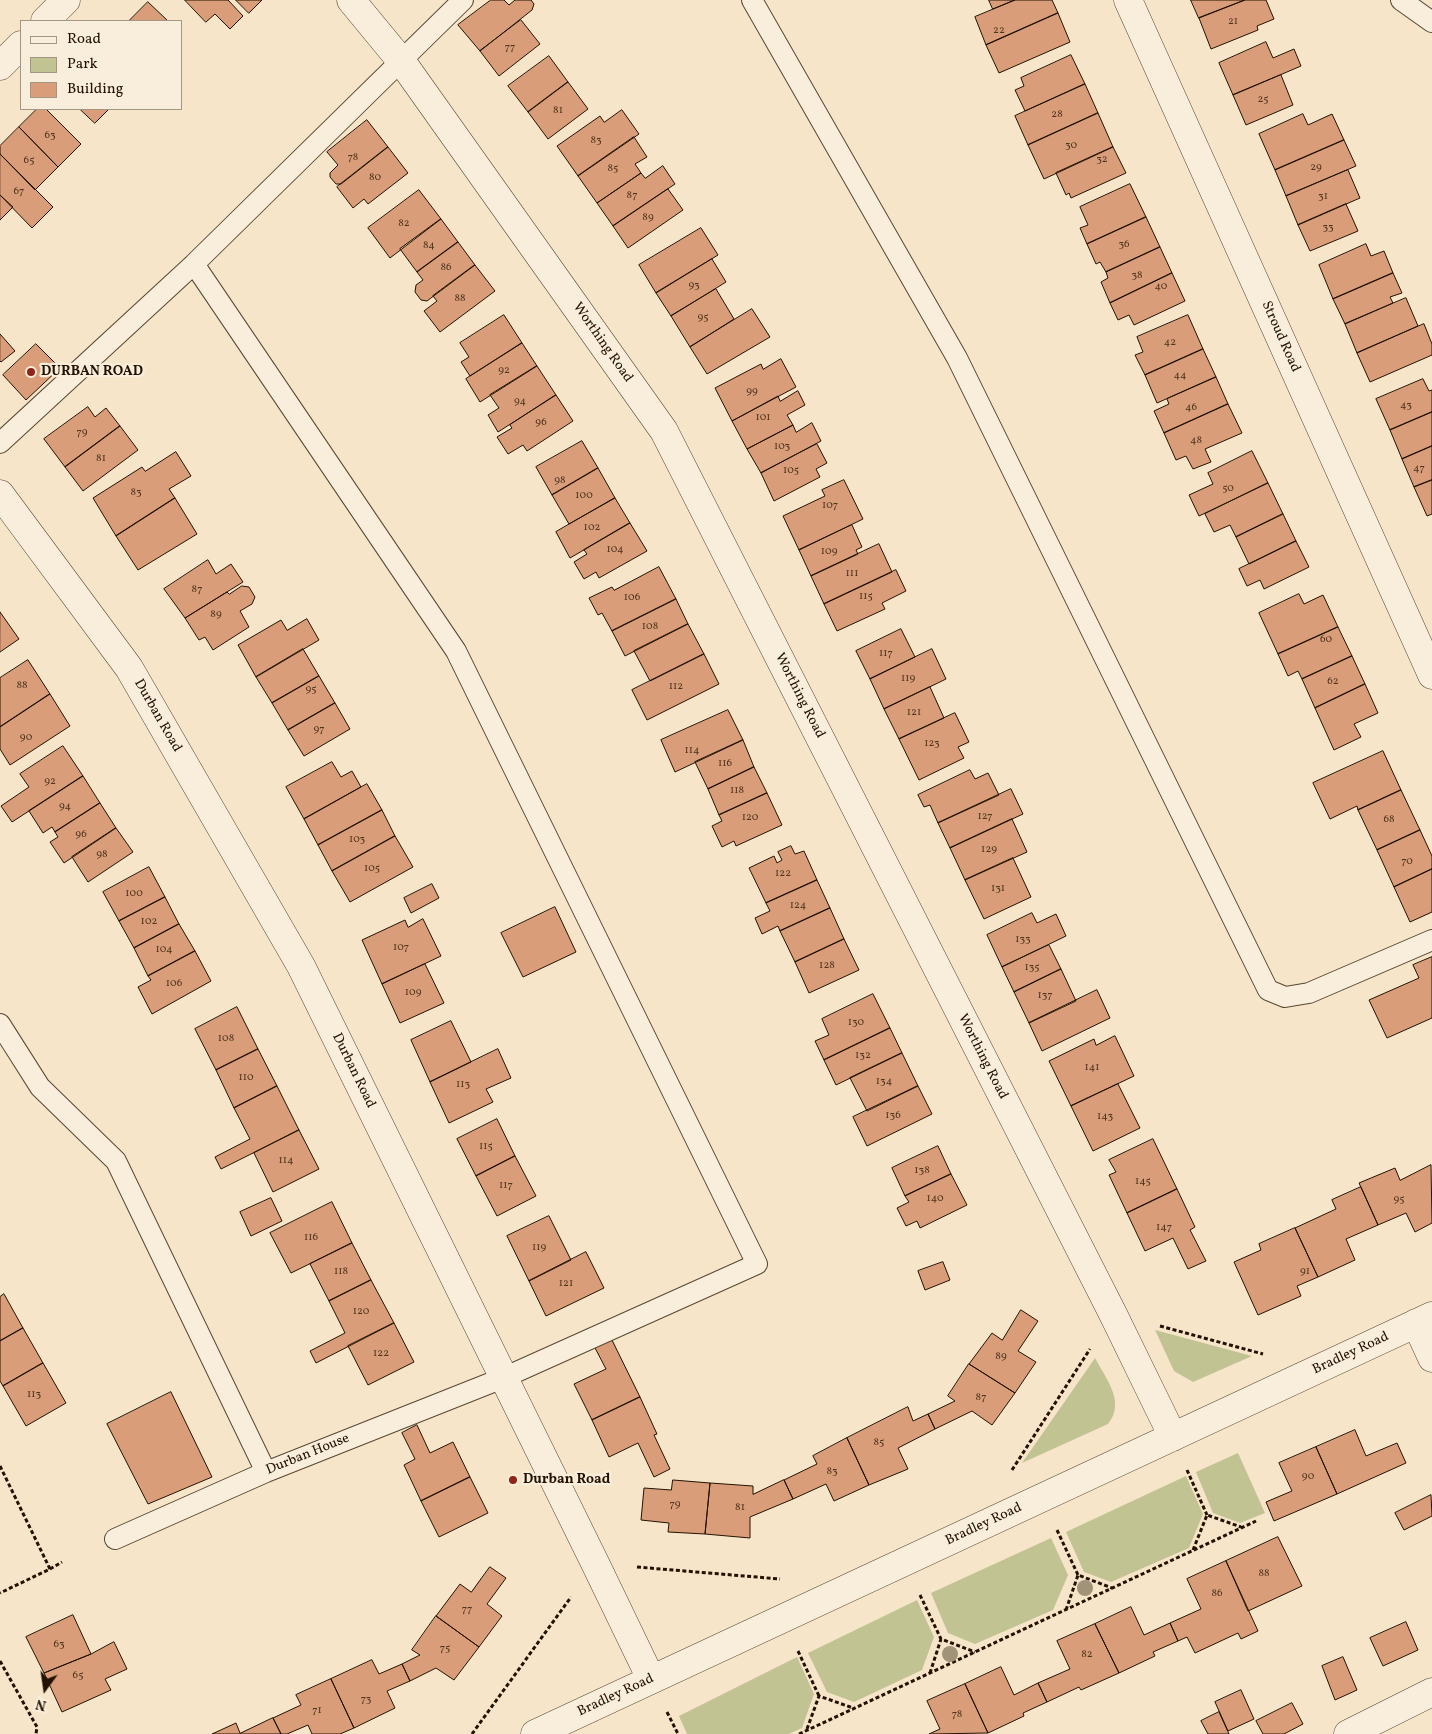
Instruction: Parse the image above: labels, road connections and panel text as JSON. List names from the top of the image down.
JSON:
{
  "streets": {
    "street": [
      "Stroud Road",
      "Worthing Road",
      "Durban Road",
      "Bradley Road"
    ],
    "lane": ["Durban House"]
  },
  "crossings": [
    ["Worthing Road", "Bradley Road"],
    ["Durban Road", "Bradley Road"],
    ["Durban Road", "Durban House"]
  ],
  "places": ["DURBAN ROAD", "Durban Road"],
  "house_numbers": [
    "21",
    "22",
    "77",
    "25",
    "81",
    "28",
    "63",
    "83",
    "30",
    "78",
    "32",
    "65",
    "29",
    "85",
    "80",
    "67",
    "87",
    "31",
    "89",
    "82",
    "33",
    "36",
    "84",
    "86",
    "38",
    "93",
    "40",
    "88",
    "95",
    "42",
    "92",
    "44",
    "99",
    "94",
    "43",
    "46",
    "101",
    "96",
    "79",
    "48",
    "103",
    "81",
    "47",
    "105",
    "98",
    "50",
    "83",
    "100",
    "107",
    "102",
    "104",
    "109",
    "111",
    "87",
    "115",
    "106",
    "89",
    "108",
    "60",
    "117",
    "119",
    "62",
    "88",
    "112",
    "95",
    "121",
    "97",
    "90",
    "123",
    "114",
    "116",
    "92",
    "118",
    "94",
    "127",
    "120",
    "68",
    "96",
    "103",
    "129",
    "98",
    "70",
    "105",
    "122",
    "131",
    "100",
    "124",
    "102",
    "133",
    "107",
    "104",
    "128",
    "135",
    "106",
    "109",
    "137",
    "130",
    "108",
    "132",
    "141",
    "110",
    "134",
    "113",
    "136",
    "143",
    "115",
    "114",
    "138",
    "145",
    "117",
    "140",
    "95",
    "147",
    "116",
    "119",
    "118",
    "91",
    "121",
    "120",
    "122",
    "89",
    "113",
    "87",
    "85",
    "83",
    "90",
    "79",
    "81",
    "88",
    "86",
    "77",
    "63",
    "75",
    "82",
    "65",
    "73",
    "71",
    "78"
  ],
  "legend": ["Road", "Park", "Building"],
  "north": "bottom"
}
